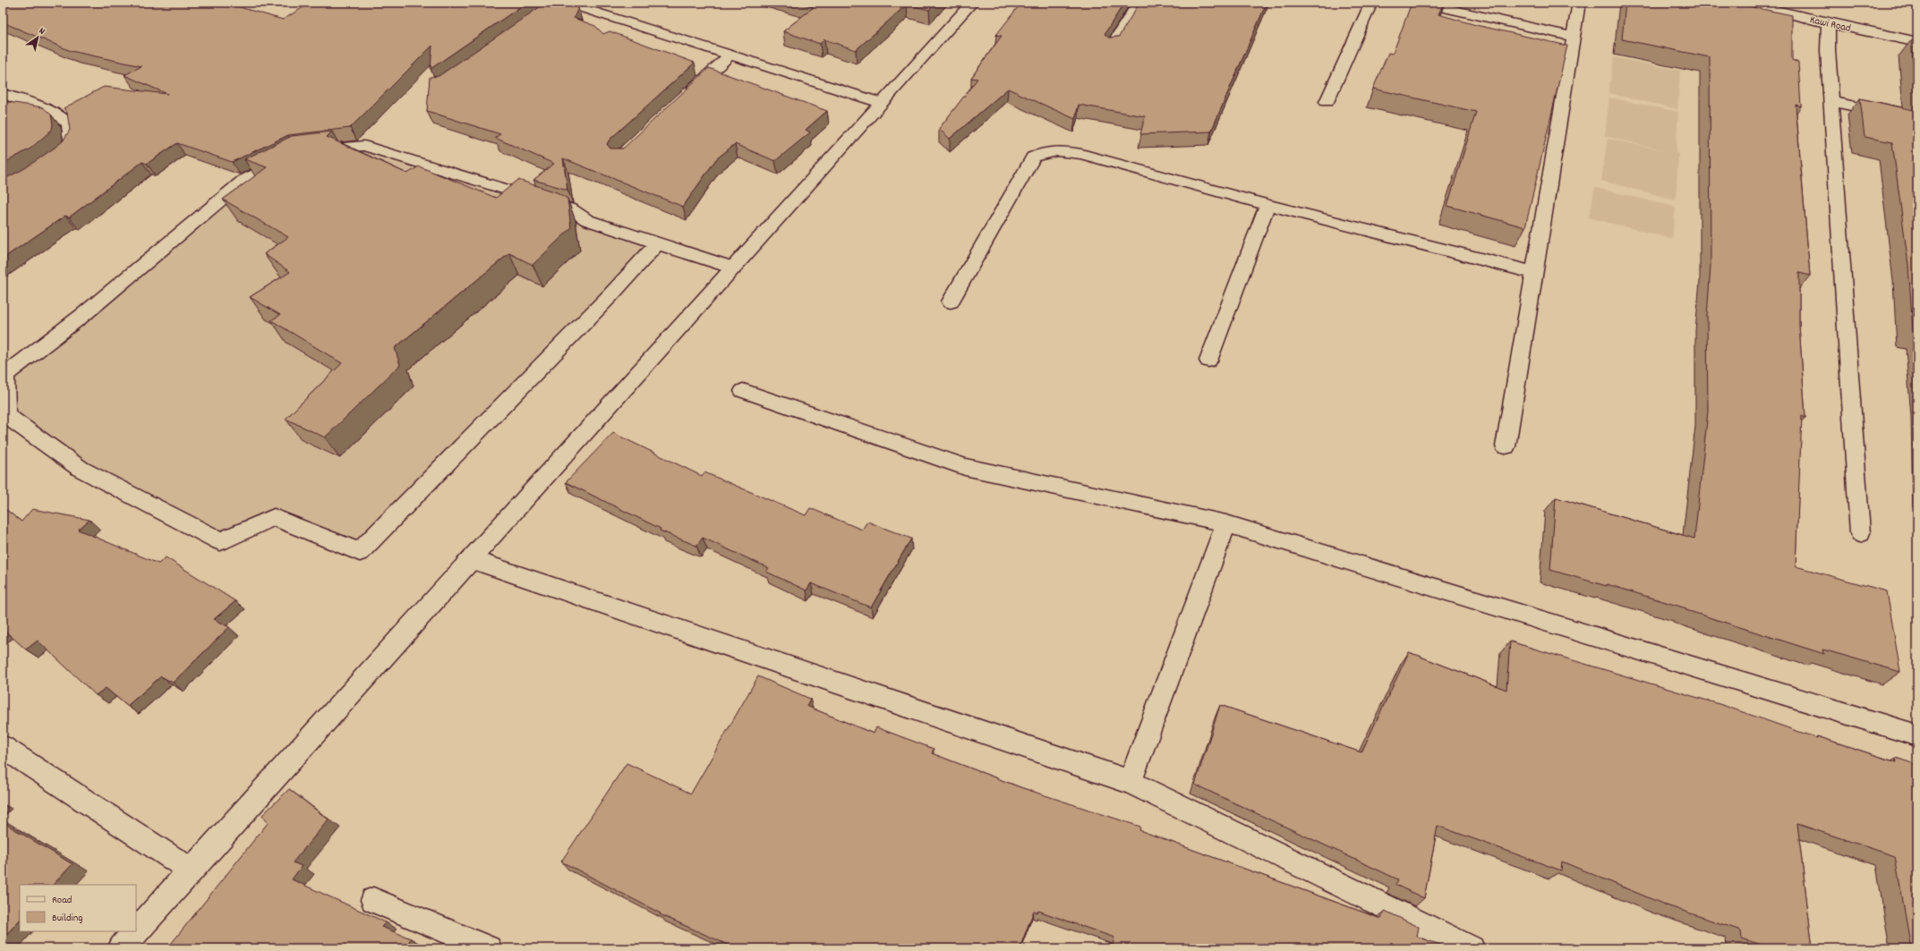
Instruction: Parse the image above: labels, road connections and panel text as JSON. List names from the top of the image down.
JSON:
{
  "streets": {
    "street": ["Kawi Road"]
  },
  "legend": ["Road", "Building"],
  "north": "top right"
}
